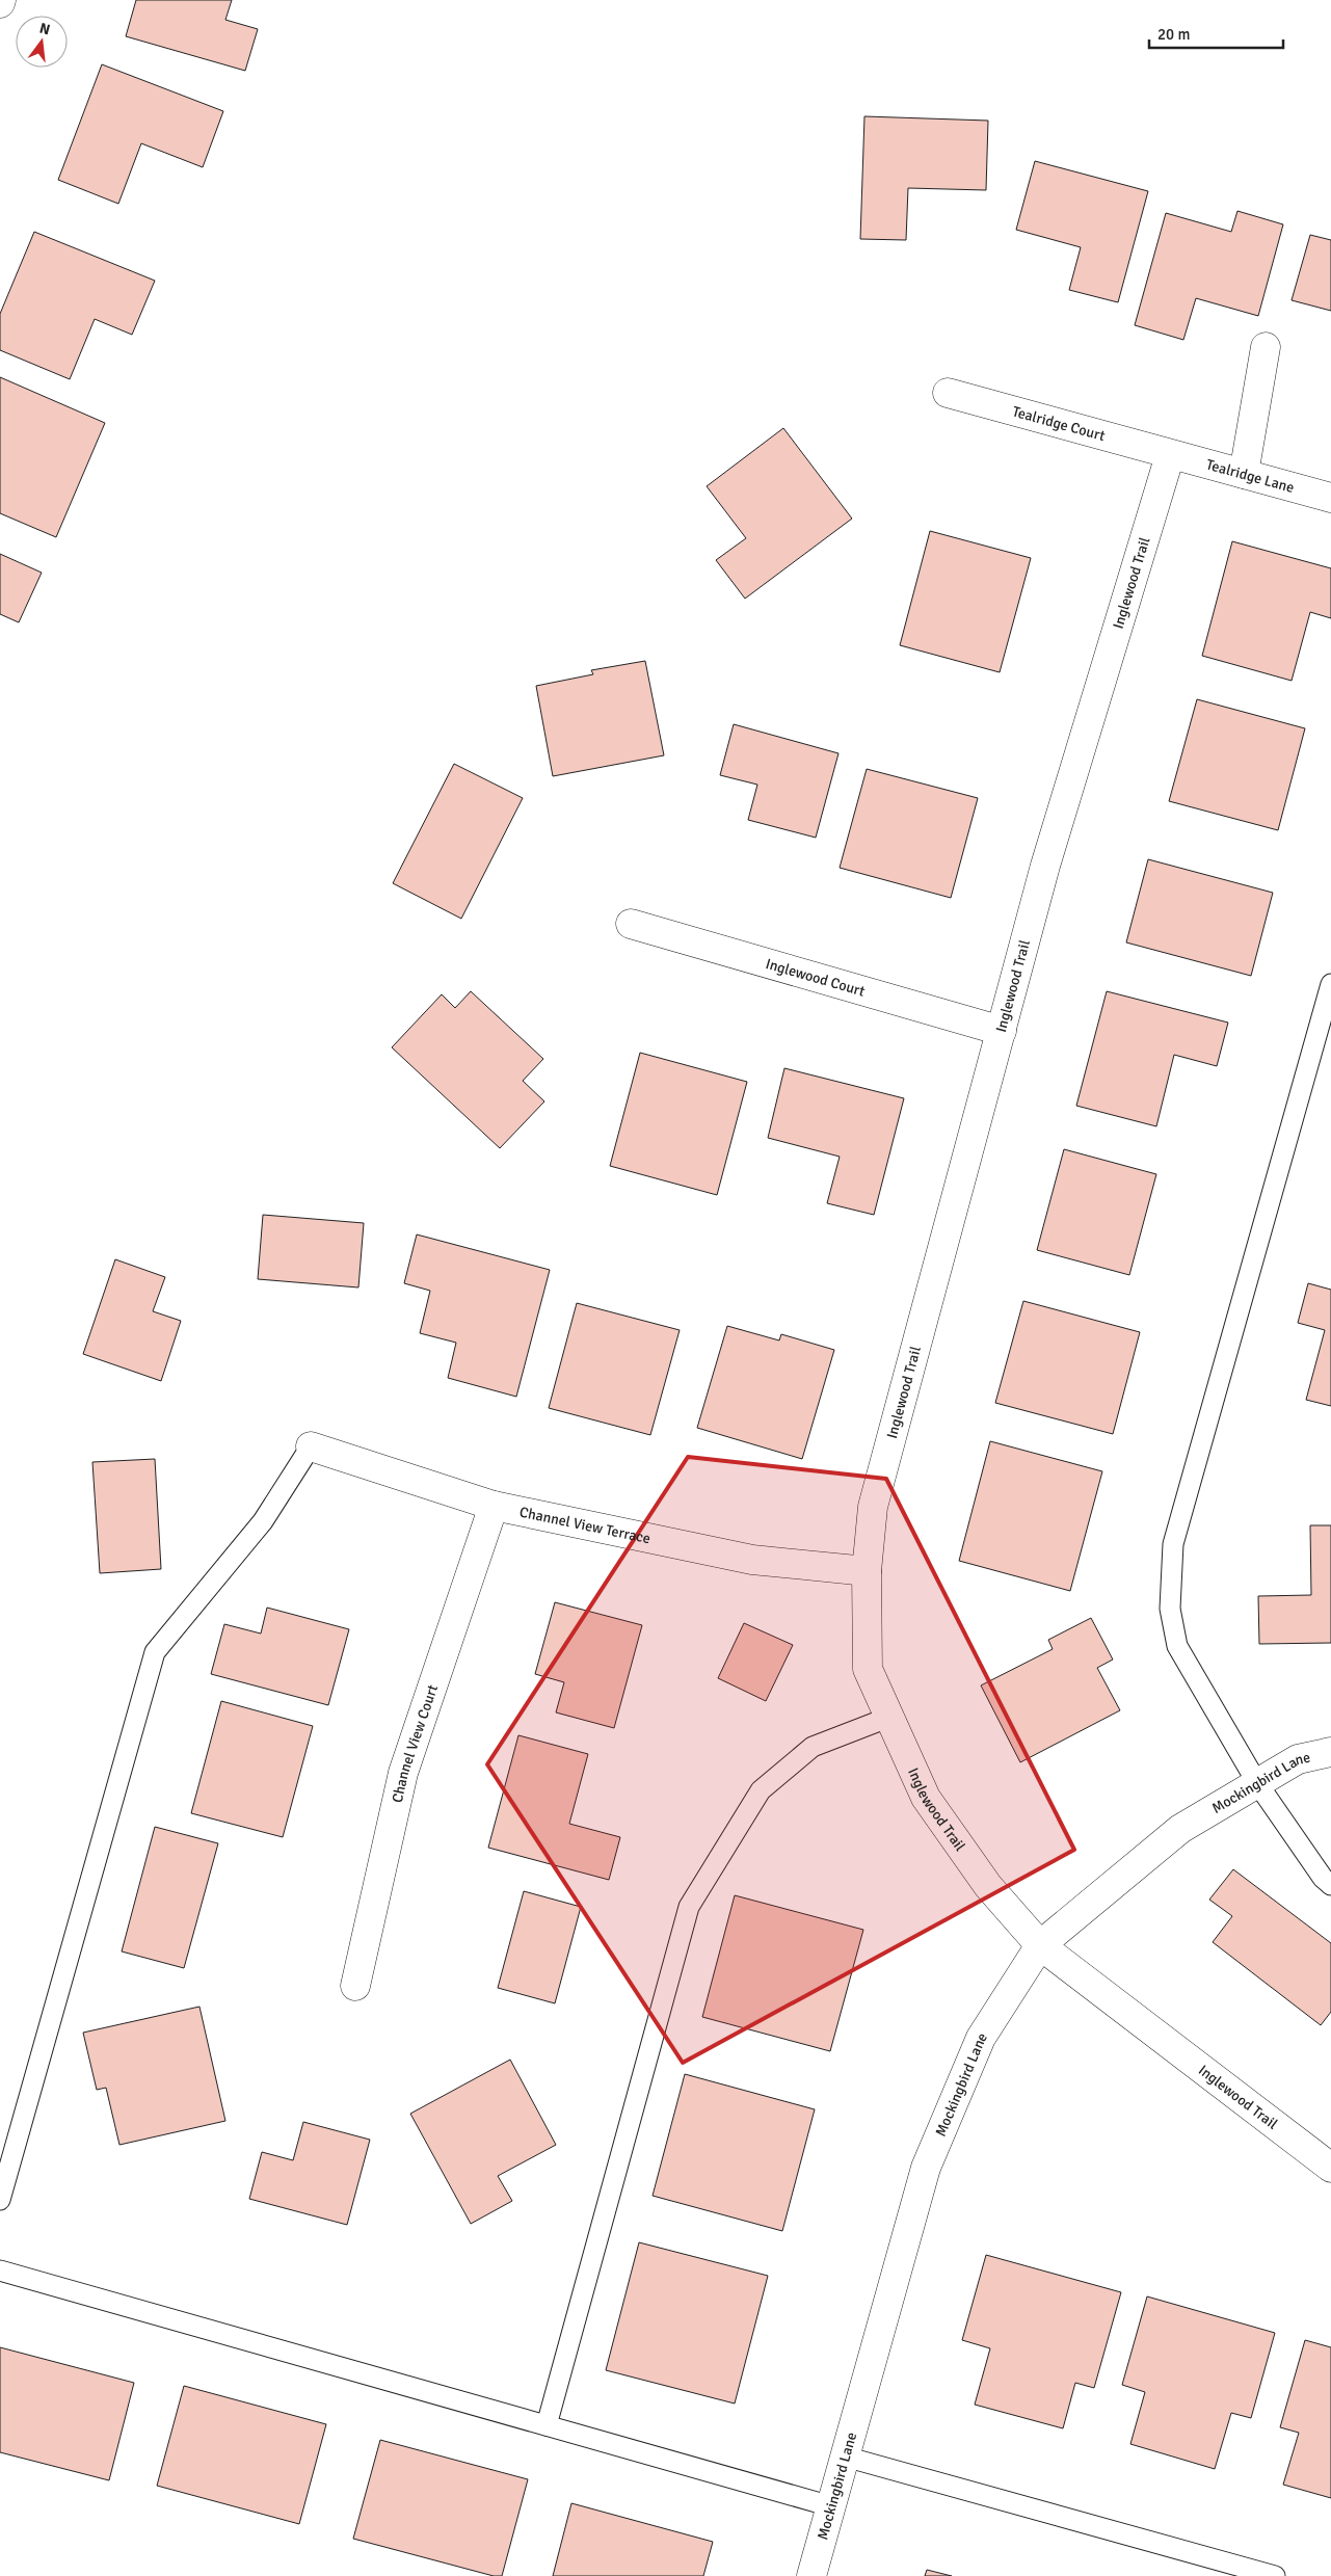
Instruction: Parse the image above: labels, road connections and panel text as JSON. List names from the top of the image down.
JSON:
{
  "streets": {
    "street": [
      "Tealridge Court",
      "Tealridge Lane",
      "Inglewood Trail",
      "Inglewood Court",
      "Channel View Terrace",
      "Channel View Court",
      "Mockingbird Lane"
    ]
  },
  "crossings": [
    ["Tealridge Court", "Tealridge Lane"],
    ["Tealridge Court", "Inglewood Trail"],
    ["Tealridge Lane", "Inglewood Trail"],
    ["Inglewood Trail", "Inglewood Court"],
    ["Inglewood Trail", "Channel View Terrace"],
    ["Inglewood Trail", "Mockingbird Lane"],
    ["Channel View Terrace", "Channel View Court"]
  ],
  "scale_bar": "20 m",
  "north": "top"
}
